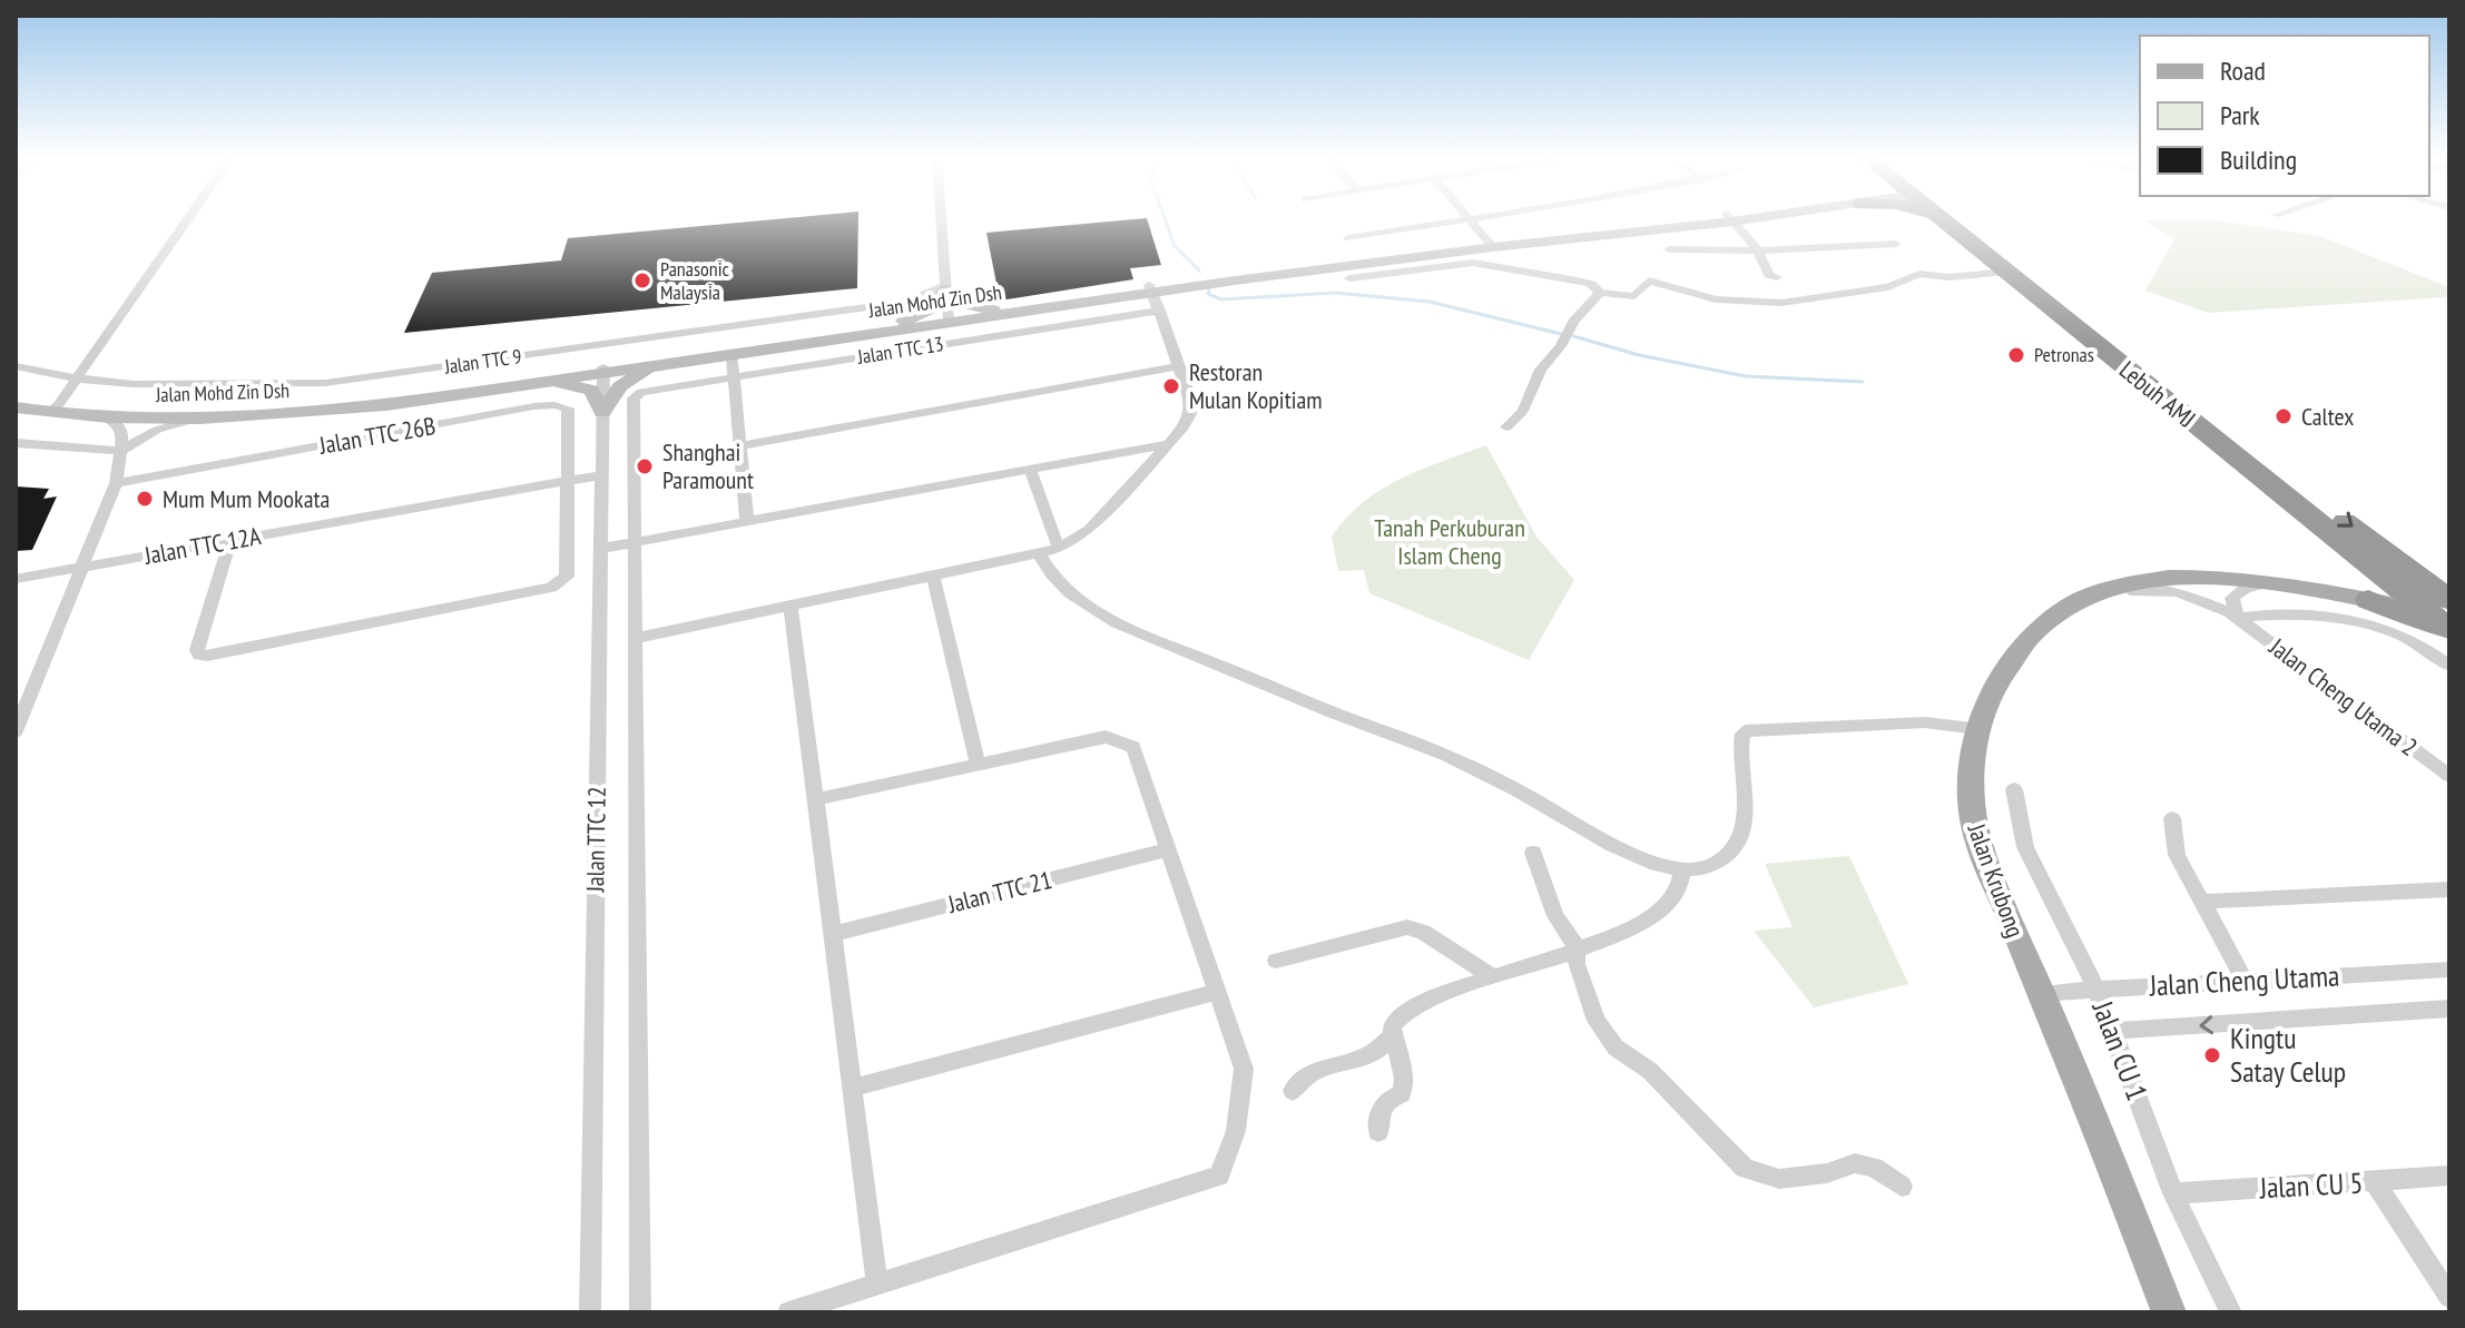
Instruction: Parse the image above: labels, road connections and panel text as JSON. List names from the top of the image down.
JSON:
{
  "streets": {
    "highway": ["Lebuh AMJ"],
    "main road": ["Jalan Mohd Zin Dsh", "Jalan Krubong"],
    "street": [
      "Jalan TTC 13",
      "Jalan TTC 9",
      "Jalan TTC 26B",
      "Jalan TTC 12A",
      "Jalan Cheng Utama 2",
      "Jalan TTC 12",
      "Jalan TTC 21",
      "Jalan Cheng Utama",
      "Jalan CU 1",
      "Jalan CU 5"
    ]
  },
  "crossings": [
    ["Jalan Mohd Zin Dsh", "Jalan TTC 12"],
    ["Lebuh AMJ", "Jalan Krubong"],
    ["Jalan TTC 26B", "Jalan TTC 12A"],
    ["Jalan TTC 12A", "Jalan TTC 12"],
    ["Jalan Cheng Utama 2", "Jalan Krubong"],
    ["Jalan Krubong", "Jalan Cheng Utama"],
    ["Jalan Cheng Utama", "Jalan CU 1"],
    ["Jalan CU 1", "Jalan CU 5"]
  ],
  "parks": ["Tanah Perkuburan Islam Cheng"],
  "places": [
    "Panasonic Malaysia",
    "Petronas",
    "Restoran Mulan Kopitiam",
    "Caltex",
    "Shanghai Paramount",
    "Mum Mum Mookata",
    "Kingtu Satay Celup"
  ],
  "legend": ["Road", "Park", "Building"]
}
